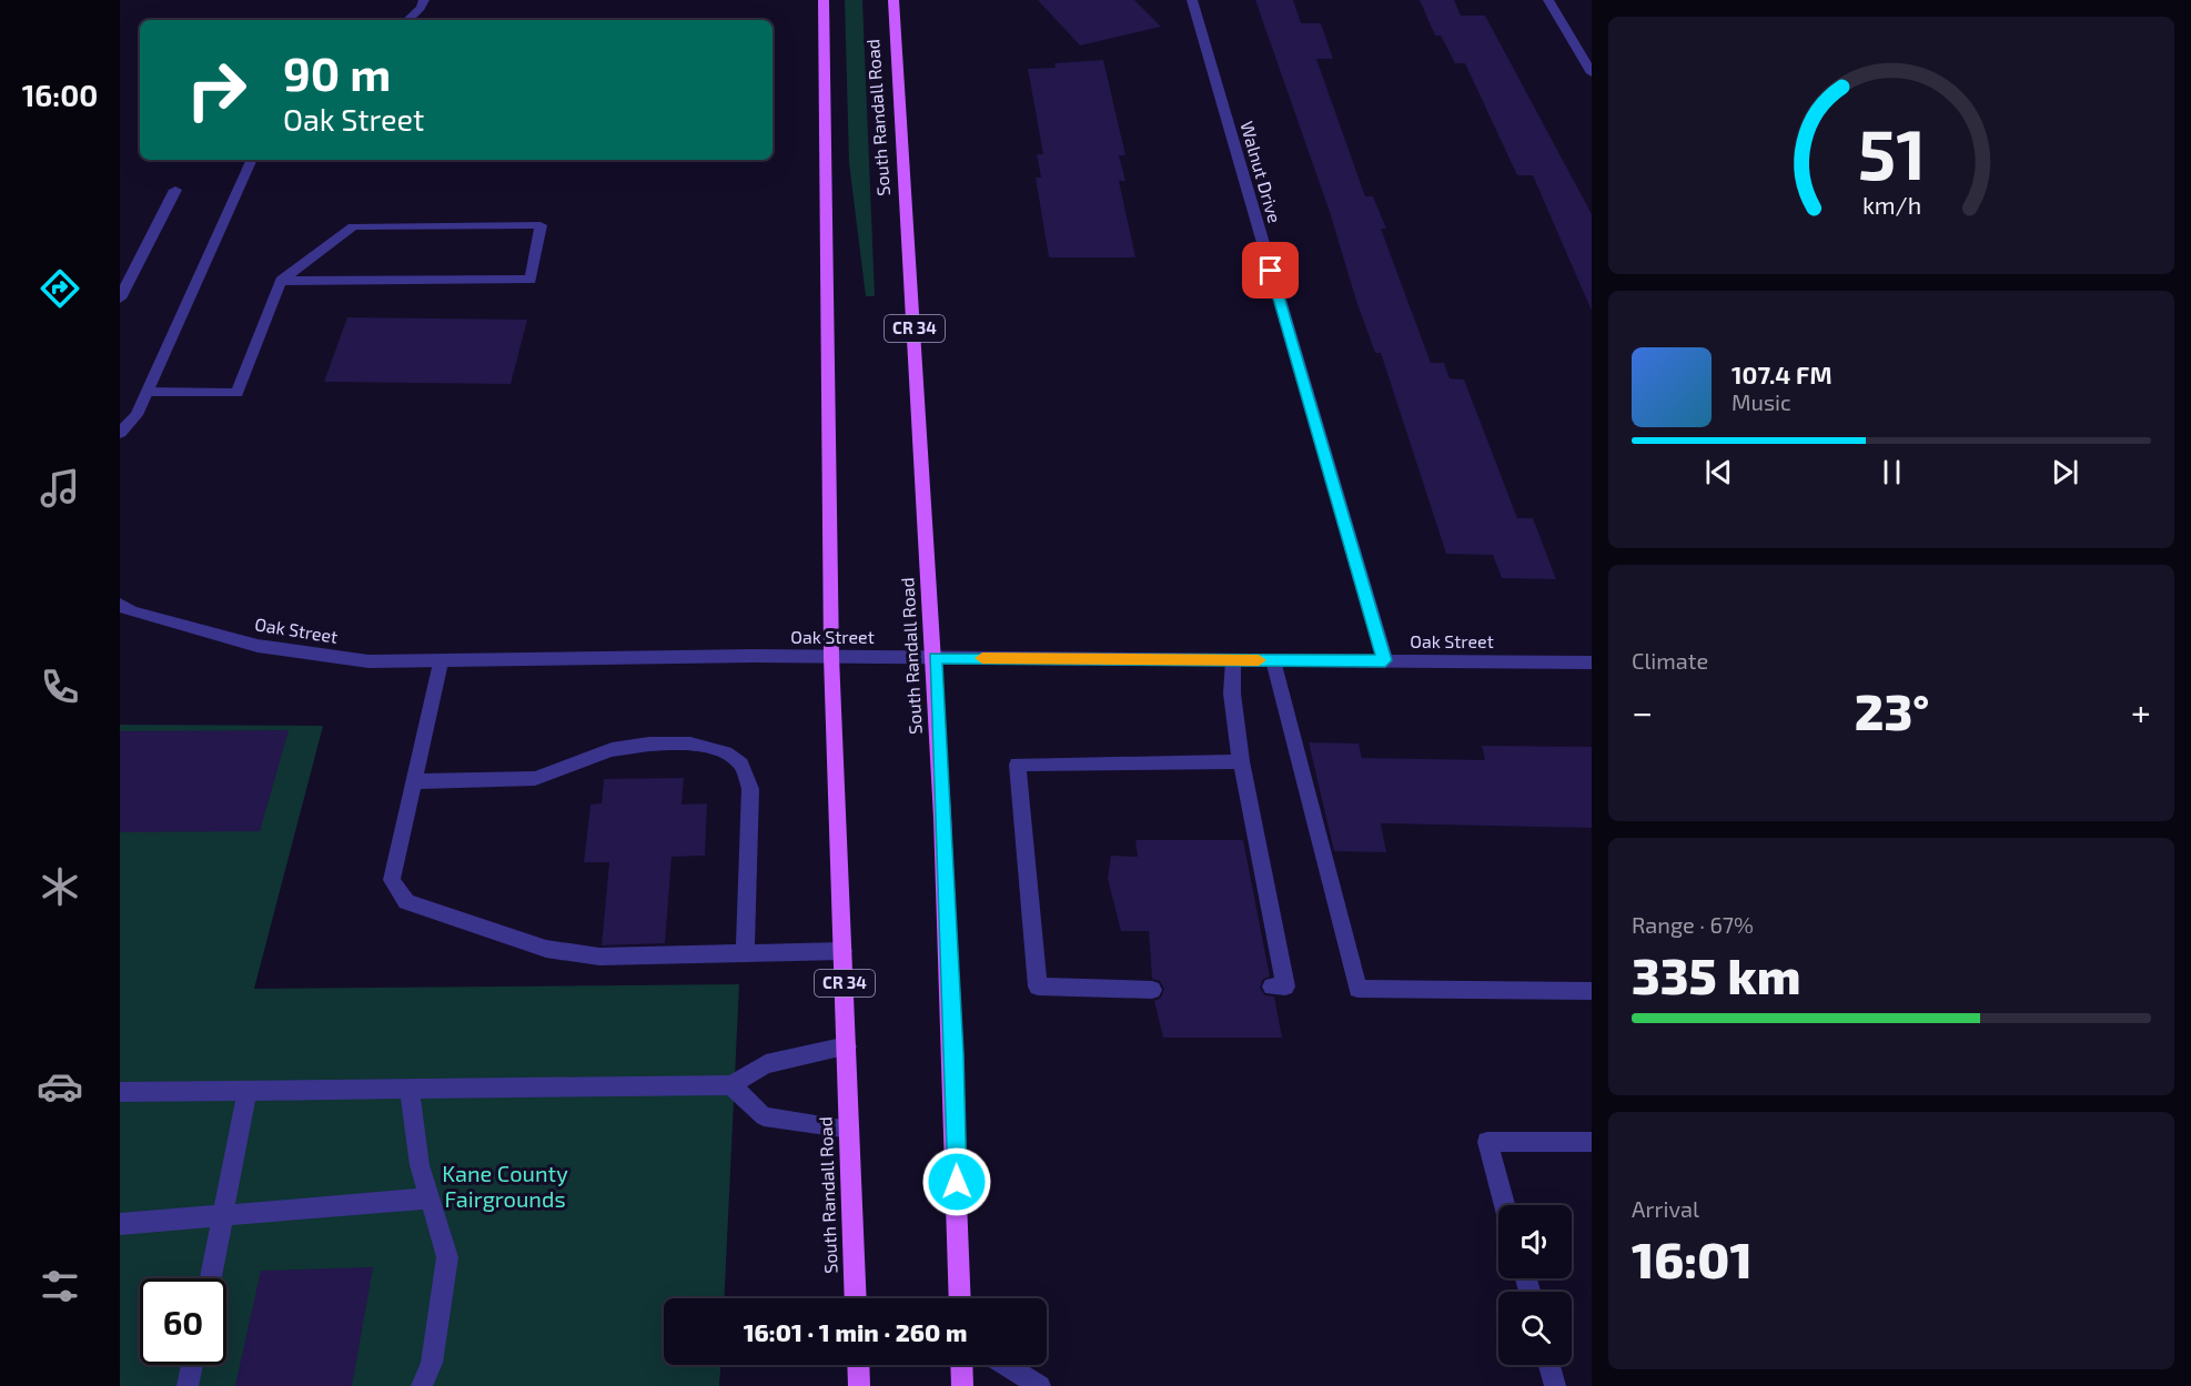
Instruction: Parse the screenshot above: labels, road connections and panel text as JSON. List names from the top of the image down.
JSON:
{
  "streets": {
    "main road": ["South Randall Road", "CR 34"],
    "street": ["Walnut Drive", "Oak Street"]
  },
  "crossings": [
    ["South Randall Road", "Oak Street"],
    ["Walnut Drive", "Oak Street"]
  ],
  "parks": ["Kane County Fairgrounds"],
  "page": {
    "tabs": "16:00",
    "turn": ["90 m", "Oak Street"],
    "song": ["107.4 FM", "Music"],
    "tile": [
      "Climate",
      ["Range · 67%", "335 km"],
      ["Arrival", "16:01"]
    ],
    "heat": ["−", "23°", "+"],
    "limit": "60",
    "trip": "16:01 · 1 min · 260 m",
    "gauge": ["51", "km/h"]
  }
}
